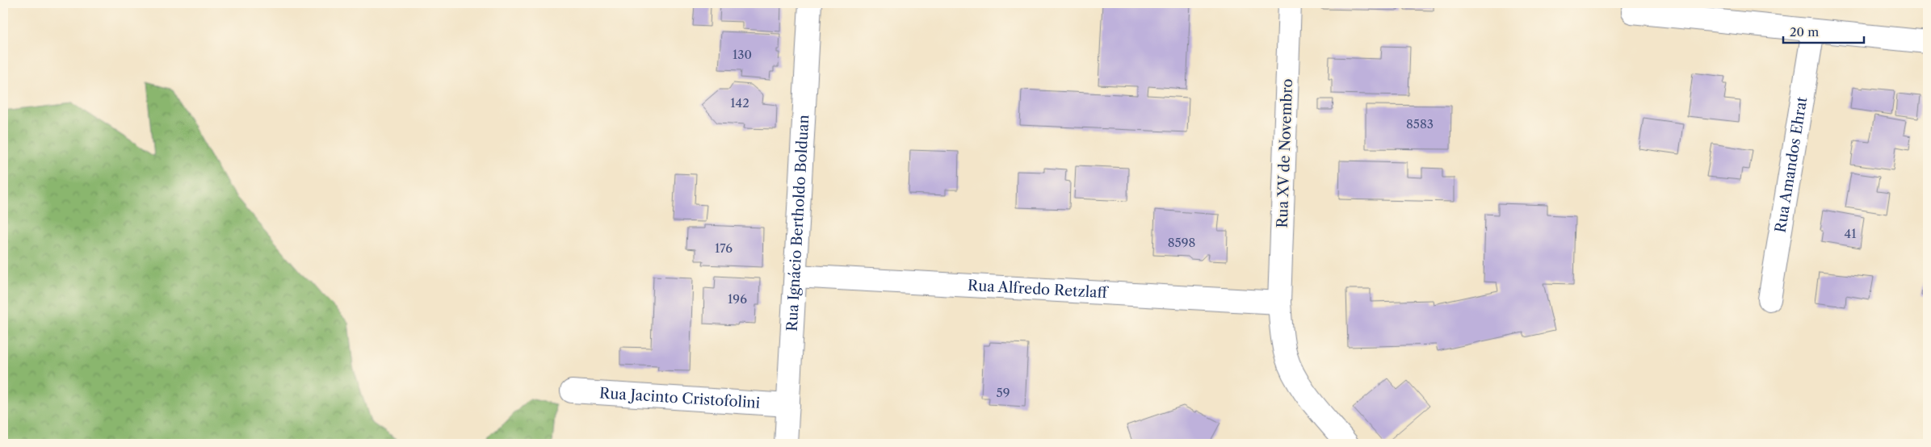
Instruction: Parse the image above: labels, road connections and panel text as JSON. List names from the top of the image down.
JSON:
{
  "streets": {
    "street": [
      "Rua XV de Novembro",
      "Rua Amandos Ehrat",
      "Rua Ignácio Bertholdo Bolduan",
      "Rua Alfredo Retzlaff",
      "Rua Jacinto Cristofolini"
    ]
  },
  "crossings": [
    ["Rua XV de Novembro", "Rua Alfredo Retzlaff"],
    ["Rua Ignácio Bertholdo Bolduan", "Rua Alfredo Retzlaff"],
    ["Rua Ignácio Bertholdo Bolduan", "Rua Jacinto Cristofolini"]
  ],
  "house_numbers": [
    "130",
    "142",
    "8583",
    "41",
    "8598",
    "176",
    "196",
    "59"
  ],
  "scale_bar": "20 m"
}
